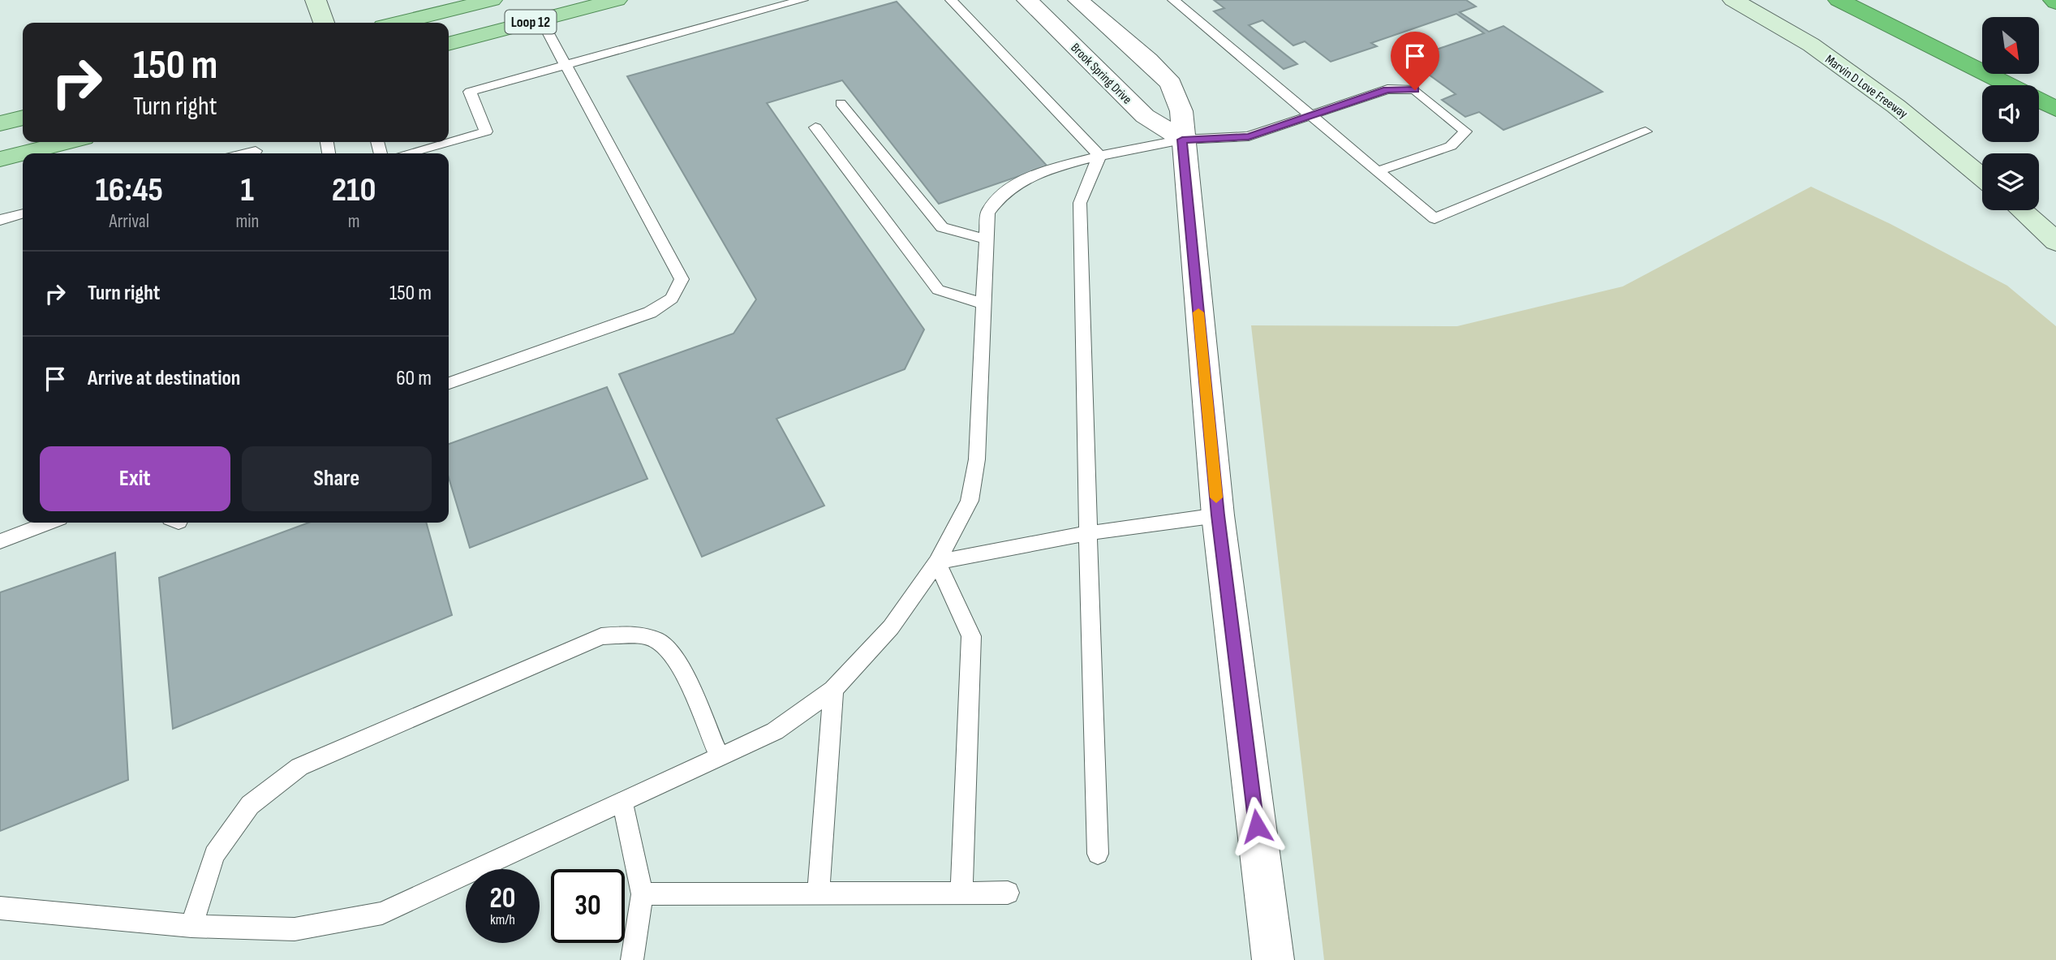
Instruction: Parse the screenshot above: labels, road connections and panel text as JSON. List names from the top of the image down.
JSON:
{
  "streets": {
    "main road": ["Loop 12", "Marvin D Love Freeway"],
    "street": ["Brook Spring Drive"]
  },
  "north": "bottom right",
  "page": {
    "turn": ["150 m", "Turn right"],
    "eta": [
      "16:45",
      "Arrival",
      "1",
      "min",
      "210",
      "m"
    ],
    "list": [
      {
        "name": "Turn right",
        "value": "150 m"
      },
      {
        "name": "Arrive at destination",
        "value": "60 m"
      }
    ],
    "buttons": ["Exit", "Share"],
    "speed": "20 km/h",
    "limit": "30"
  }
}
